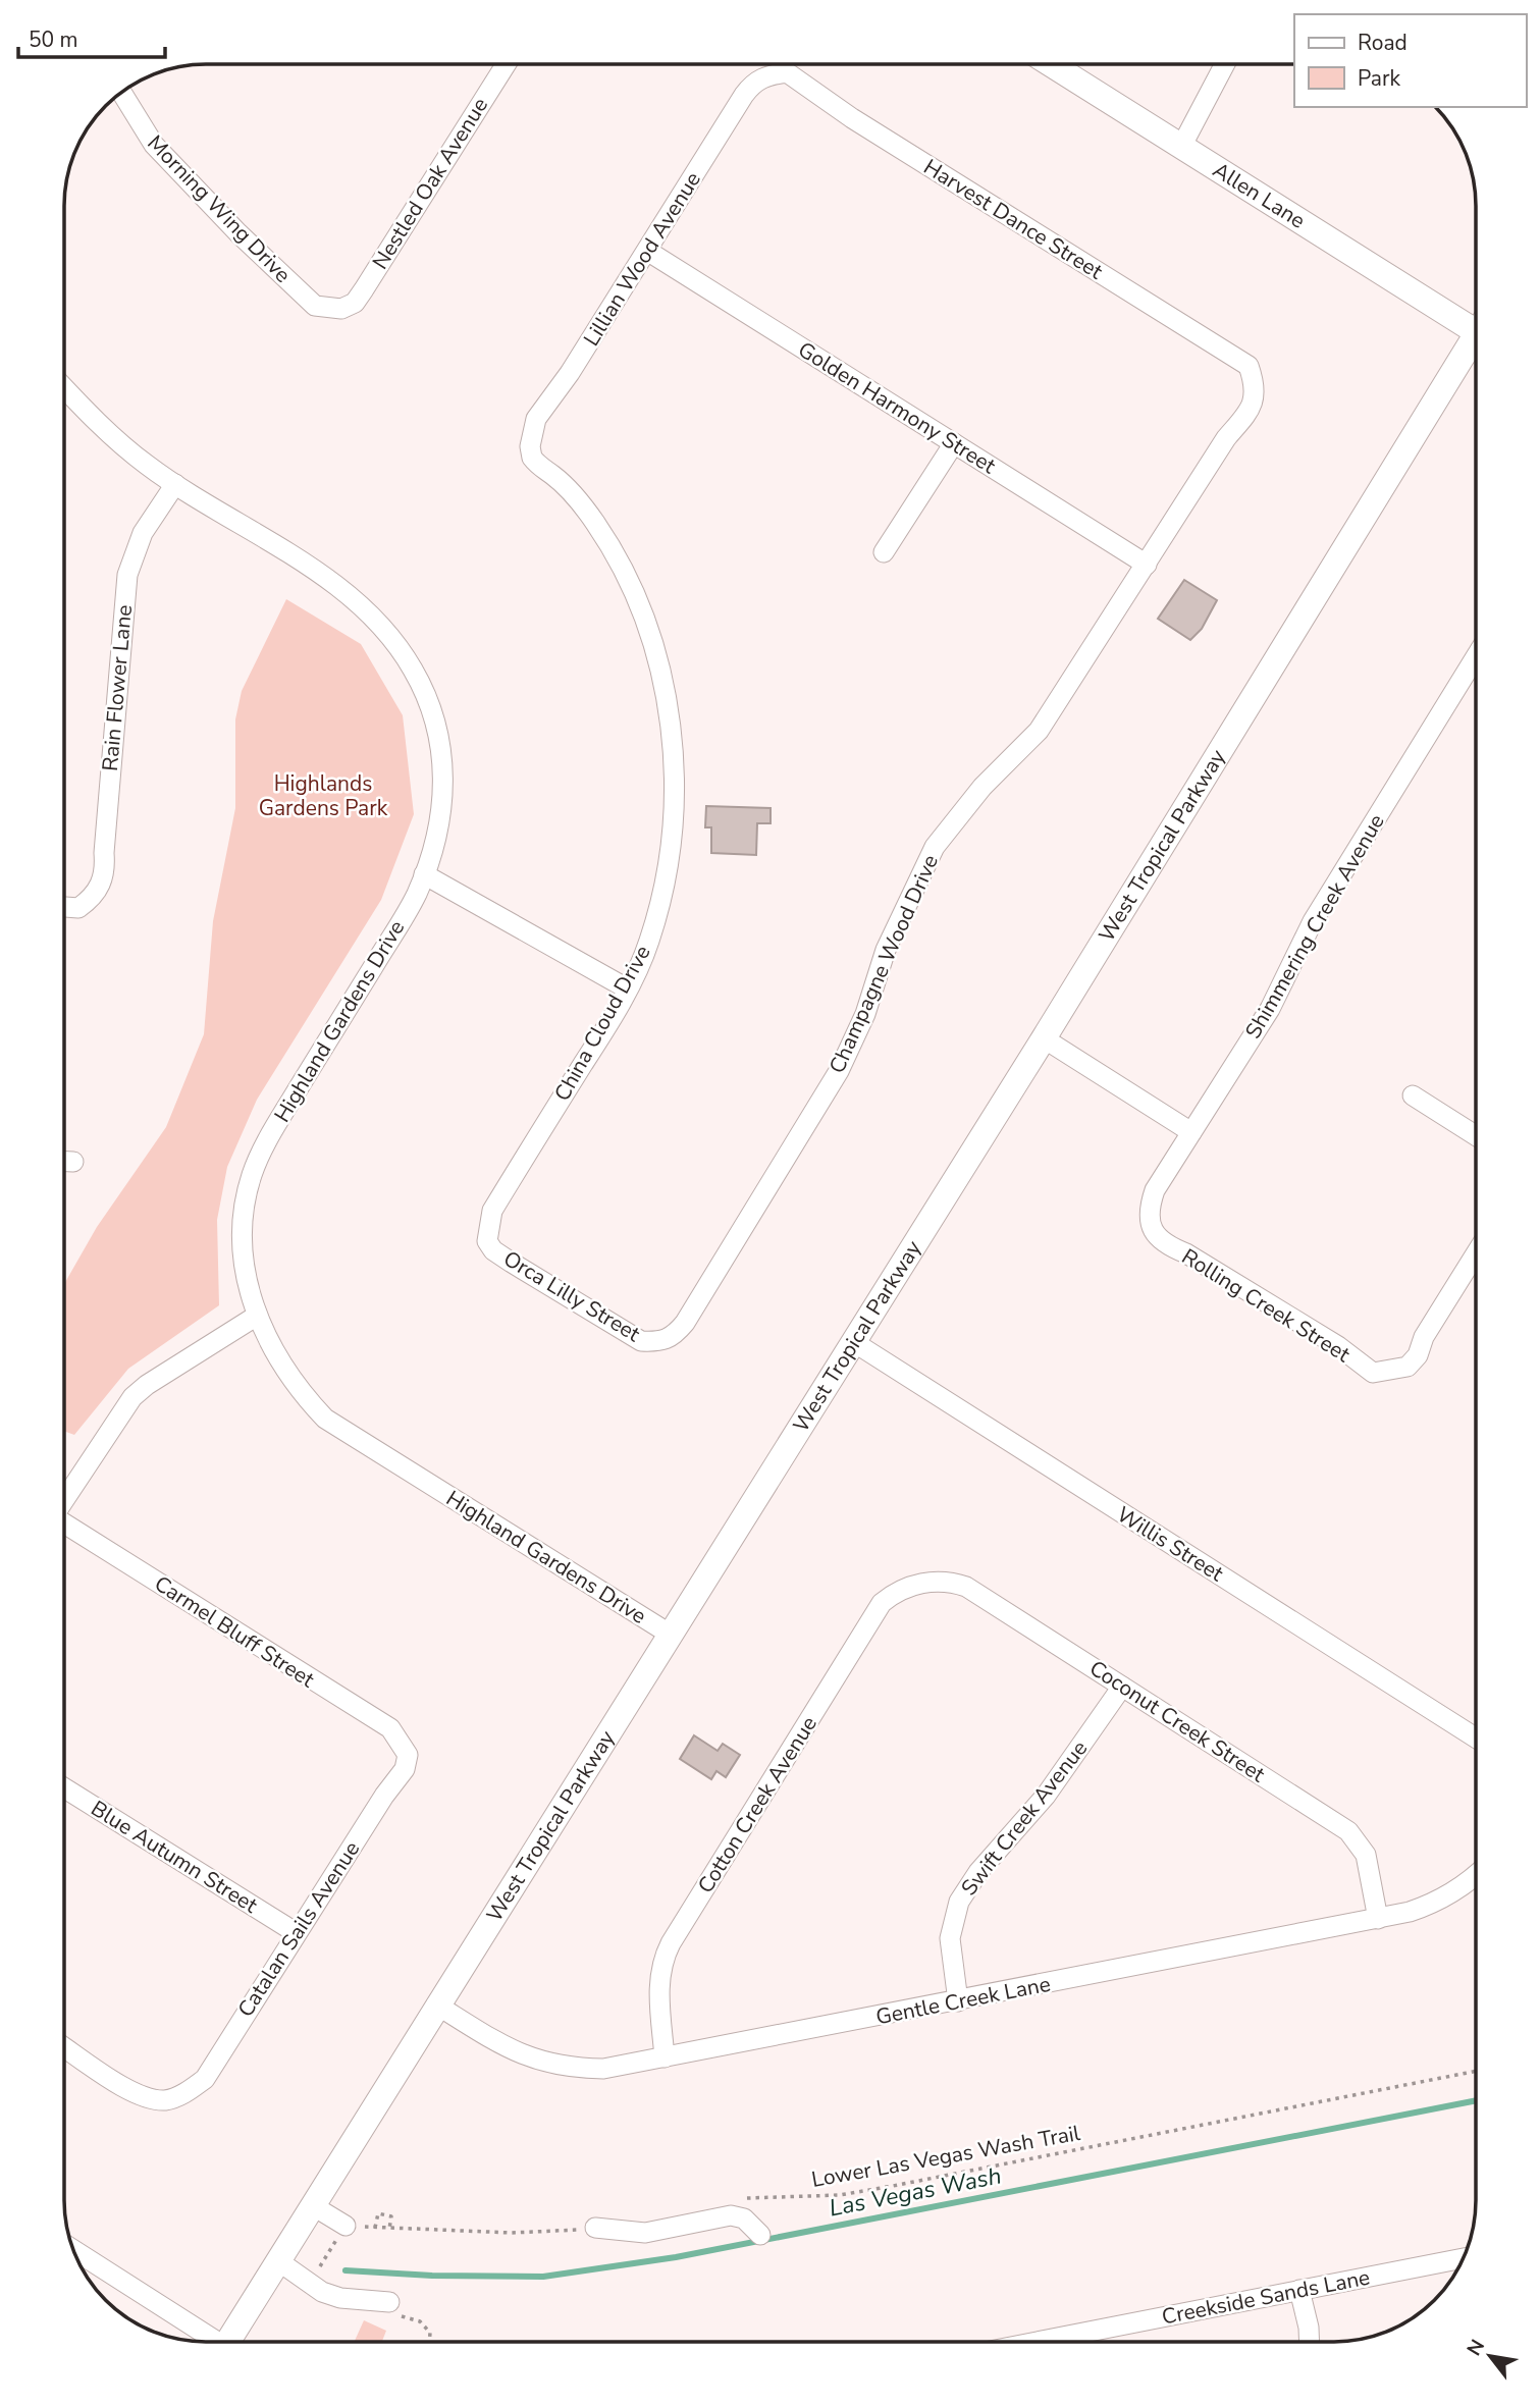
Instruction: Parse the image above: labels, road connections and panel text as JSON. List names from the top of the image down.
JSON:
{
  "streets": {
    "main road": ["Allen Lane", "West Tropical Parkway"],
    "street": [
      "Nestled Oak Avenue",
      "Morning Wing Drive",
      "Harvest Dance Street",
      "Lillian Wood Avenue",
      "Golden Harmony Street",
      "Rain Flower Lane",
      "Shimmering Creek Avenue",
      "Champagne Wood Drive",
      "Highland Gardens Drive",
      "China Cloud Drive",
      "Orca Lilly Street",
      "Rolling Creek Street",
      "Willis Street",
      "Carmel Bluff Street",
      "Coconut Creek Street",
      "Cotton Creek Avenue",
      "Swift Creek Avenue",
      "Blue Autumn Street",
      "Catalan Sails Avenue",
      "Gentle Creek Lane",
      "Creekside Sands Lane"
    ],
    "path": ["Lower Las Vegas Wash Trail"]
  },
  "crossings": [
    ["Nestled Oak Avenue", "Morning Wing Drive"],
    ["Harvest Dance Street", "Lillian Wood Avenue"],
    ["Harvest Dance Street", "Champagne Wood Drive"],
    ["Lillian Wood Avenue", "Golden Harmony Street"],
    ["Lillian Wood Avenue", "China Cloud Drive"],
    ["Golden Harmony Street", "Champagne Wood Drive"],
    ["Rain Flower Lane", "Highland Gardens Drive"],
    ["West Tropical Parkway", "Highland Gardens Drive"],
    ["West Tropical Parkway", "Willis Street"],
    ["West Tropical Parkway", "Gentle Creek Lane"],
    ["Shimmering Creek Avenue", "Rolling Creek Street"],
    ["Champagne Wood Drive", "Orca Lilly Street"],
    ["China Cloud Drive", "Orca Lilly Street"],
    ["Carmel Bluff Street", "Catalan Sails Avenue"],
    ["Coconut Creek Street", "Cotton Creek Avenue"],
    ["Coconut Creek Street", "Swift Creek Avenue"],
    ["Coconut Creek Street", "Gentle Creek Lane"],
    ["Cotton Creek Avenue", "Gentle Creek Lane"],
    ["Swift Creek Avenue", "Gentle Creek Lane"],
    ["Blue Autumn Street", "Catalan Sails Avenue"]
  ],
  "water": ["Las Vegas Wash"],
  "parks": ["Highlands Gardens Park"],
  "legend": ["Road", "Park"],
  "scale_bar": "50 m",
  "north": "top left"
}
